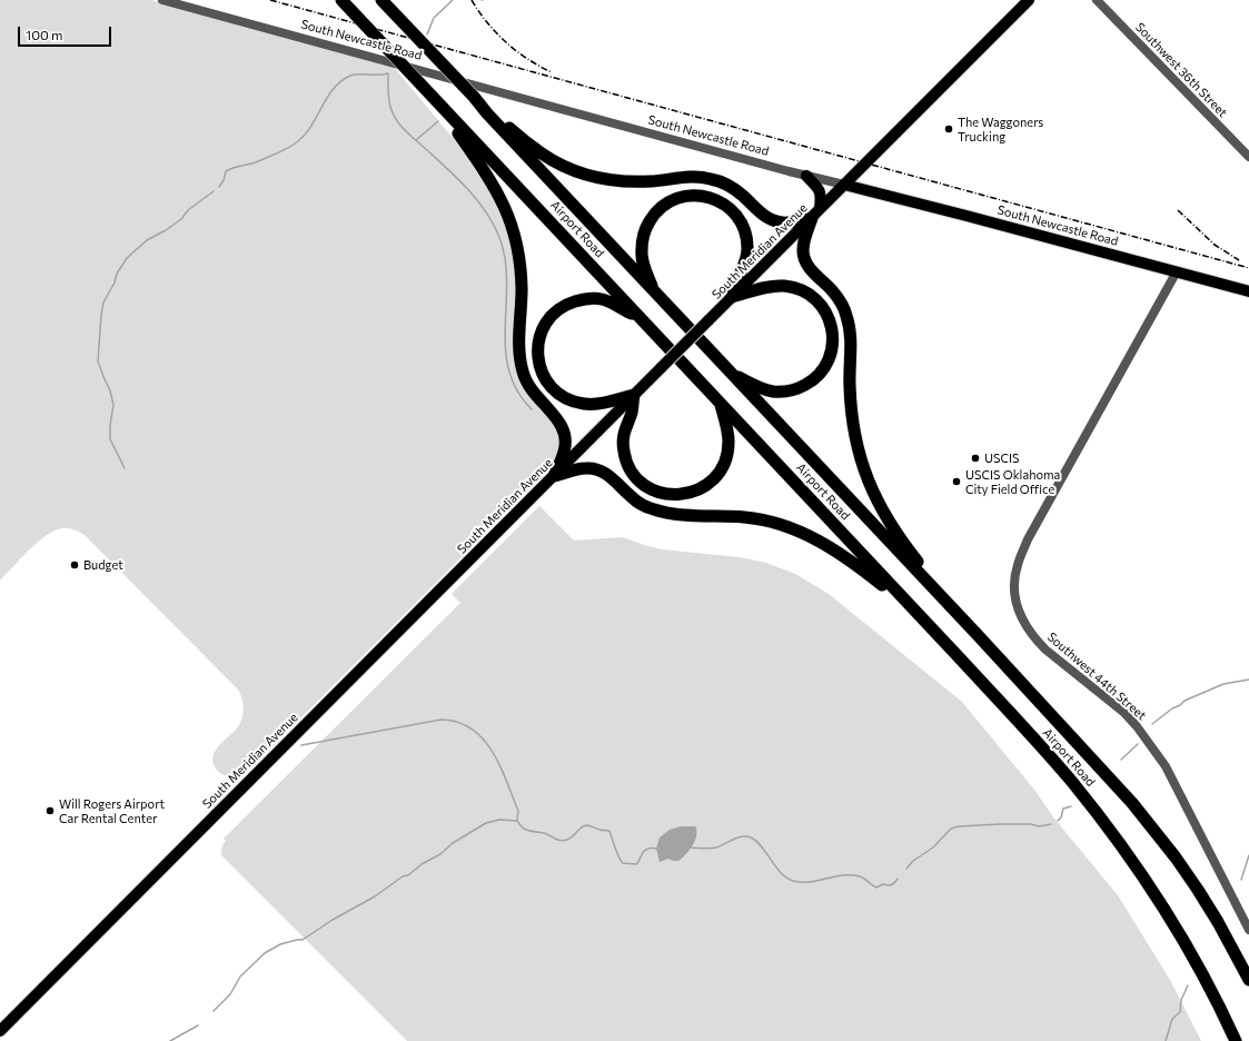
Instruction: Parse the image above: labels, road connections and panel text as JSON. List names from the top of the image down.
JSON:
{
  "streets": {
    "highway": ["Airport Road"],
    "main road": ["South Newcastle Road", "South Meridian Avenue"],
    "street": ["Southwest 36th Street", "Southwest 44th Street"]
  },
  "crossings": [
    ["South Newcastle Road", "South Meridian Avenue"],
    ["South Newcastle Road", "Southwest 44th Street"]
  ],
  "places": [
    "The Waggoners Trucking",
    "USCIS",
    "USCIS Oklahoma City Field Office",
    "Budget",
    "Will Rogers Airport Car Rental Center"
  ],
  "scale_bar": "100 m"
}
